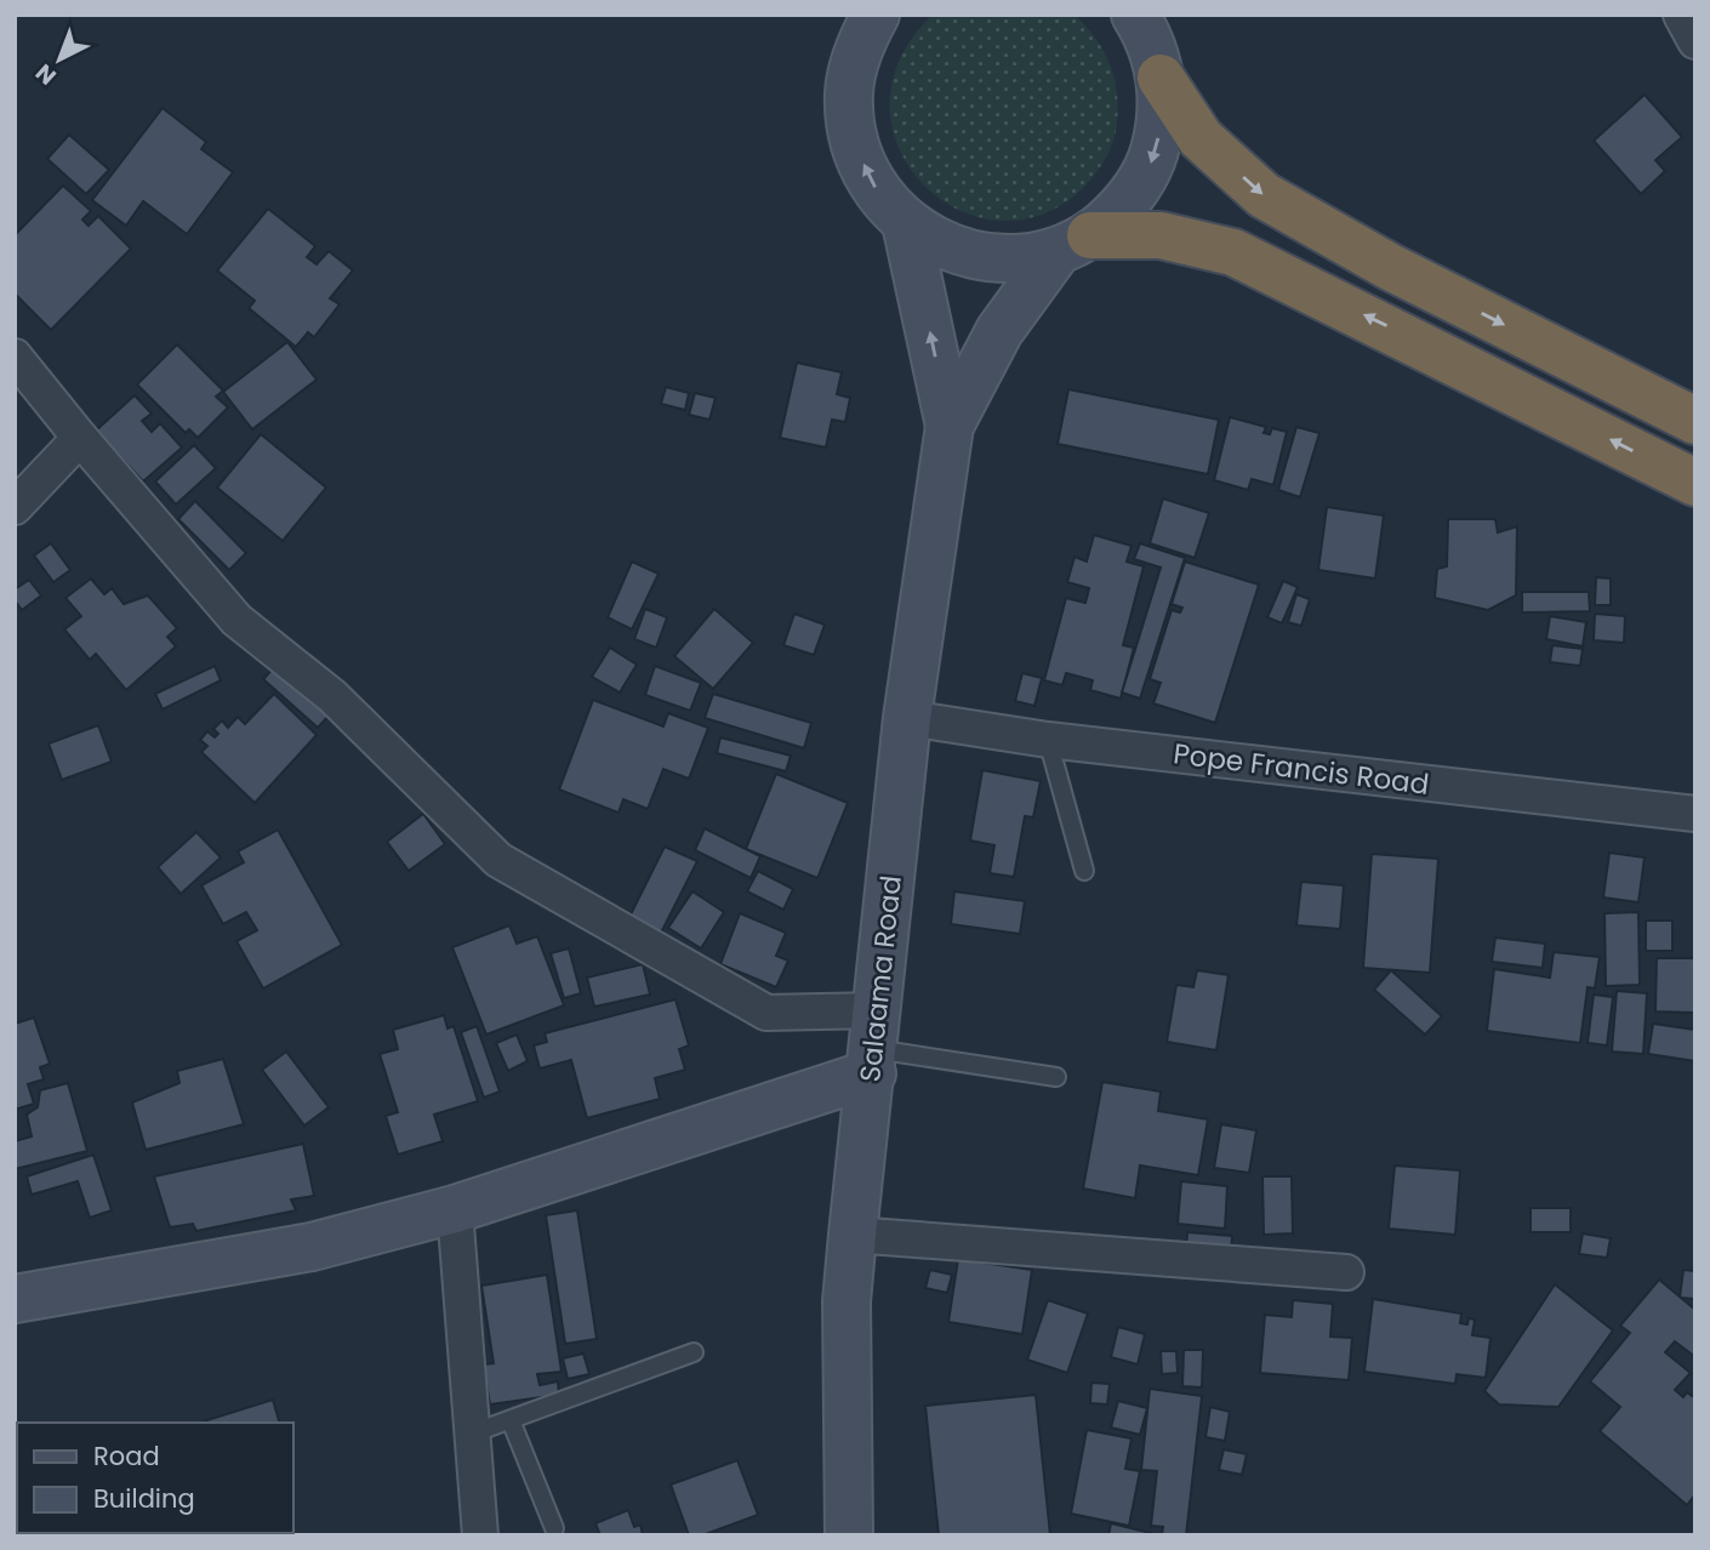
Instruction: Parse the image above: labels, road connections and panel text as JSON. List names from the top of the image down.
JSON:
{
  "streets": {
    "main road": ["Salaama Road"],
    "street": ["Pope Francis Road"]
  },
  "crossings": [
    ["Pope Francis Road", "Salaama Road"]
  ],
  "legend": ["Road", "Building"],
  "north": "bottom left"
}
